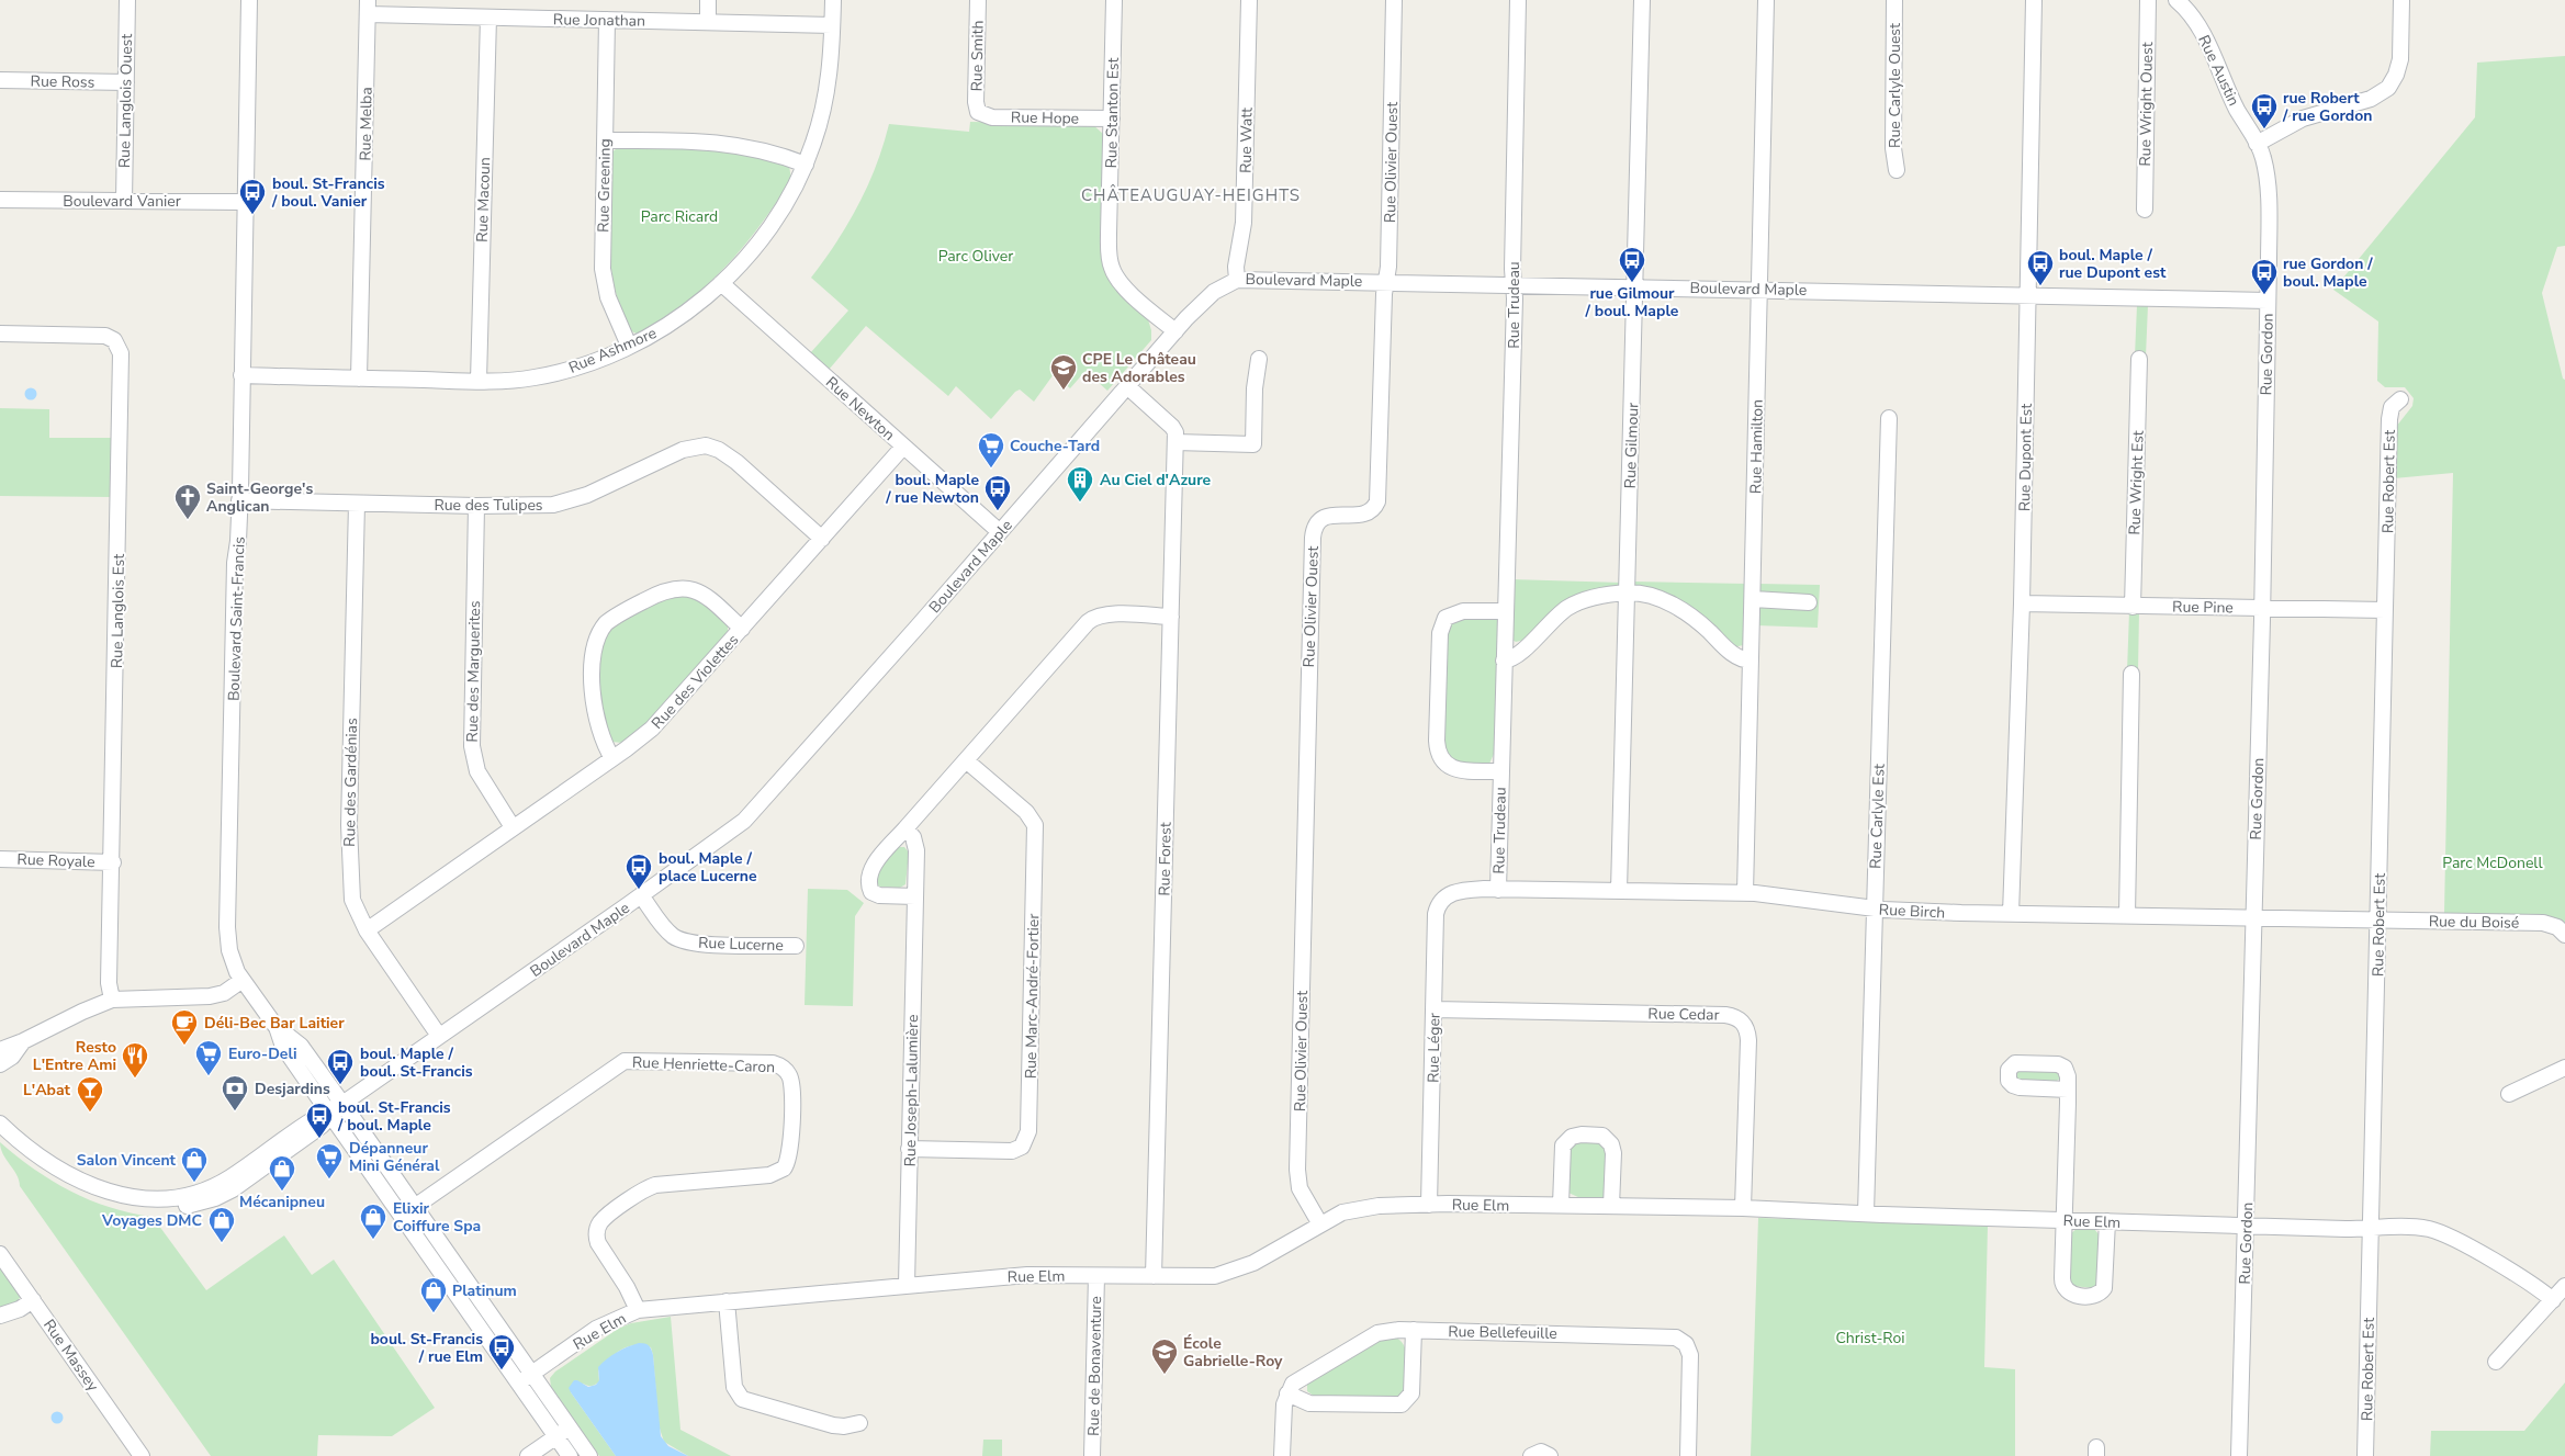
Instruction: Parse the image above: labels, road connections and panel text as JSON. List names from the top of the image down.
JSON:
{
  "streets": {
    "street": [
      "Rue Jonathan",
      "Rue Smith",
      "Rue Austin",
      "Rue Ross",
      "Rue Carlyle Ouest",
      "Rue Langlois Ouest",
      "Rue Wright Ouest",
      "Rue Stanton Est",
      "Rue Hope",
      "Rue Melba",
      "Rue Watt",
      "Rue Olivier Ouest",
      "Rue Greening",
      "Rue Macoun",
      "Boulevard Vanier",
      "Boulevard Maple",
      "Rue Trudeau",
      "Rue Ashmore",
      "Rue Gordon",
      "Rue Newton",
      "Rue Gilmour",
      "Rue Hamilton",
      "Rue Dupont Est",
      "Rue Robert Est",
      "Rue Wright Est",
      "Rue des Tulipes",
      "Rue Pine",
      "Rue Langlois Est",
      "Boulevard Saint-Francis",
      "Rue des Marguerites",
      "Rue des Violettes",
      "Rue des Gardénias",
      "Rue Carlyle Est",
      "Rue Forest",
      "Rue Royale",
      "Rue Birch",
      "Rue du Boisé",
      "Rue Lucerne",
      "Rue Marc-André-Fortier",
      "Rue Cedar",
      "Rue Léger",
      "Rue Henriette-Caron",
      "Rue Joseph-Lalumière",
      "Rue Elm",
      "Rue Bellefeuille",
      "Rue Massey",
      "Rue de Bonaventure"
    ]
  },
  "crossings": [
    ["Rue Jonathan", "Rue Melba"],
    ["Rue Jonathan", "Rue Greening"],
    ["Rue Jonathan", "Rue Macoun"],
    ["Rue Jonathan", "Rue Ashmore"],
    ["Rue Smith", "Rue Hope"],
    ["Rue Austin", "Rue Gordon"],
    ["Rue Ross", "Rue Langlois Ouest"],
    ["Rue Langlois Ouest", "Boulevard Vanier"],
    ["Rue Stanton Est", "Rue Hope"],
    ["Rue Stanton Est", "Boulevard Maple"],
    ["Rue Melba", "Rue Ashmore"],
    ["Rue Watt", "Boulevard Maple"],
    ["Rue Olivier Ouest", "Boulevard Maple"],
    ["Rue Olivier Ouest", "Rue Elm"],
    ["Rue Greening", "Rue Ashmore"],
    ["Rue Macoun", "Rue Ashmore"],
    ["Boulevard Vanier", "Boulevard Saint-Francis"],
    ["Boulevard Maple", "Rue Trudeau"],
    ["Boulevard Maple", "Rue Gordon"],
    ["Boulevard Maple", "Rue Newton"],
    ["Boulevard Maple", "Rue Gilmour"],
    ["Boulevard Maple", "Rue Hamilton"],
    ["Boulevard Maple", "Rue Dupont Est"],
    ["Boulevard Maple", "Boulevard Saint-Francis"],
    ["Boulevard Maple", "Rue des Gardénias"],
    ["Boulevard Maple", "Rue Forest"],
    ["Boulevard Maple", "Rue Lucerne"],
    ["Rue Trudeau", "Rue Birch"],
    ["Rue Ashmore", "Rue Newton"],
    ["Rue Ashmore", "Boulevard Saint-Francis"],
    ["Rue Gordon", "Rue Pine"],
    ["Rue Gordon", "Rue Birch"],
    ["Rue Gordon", "Rue Elm"],
    ["Rue Newton", "Rue des Violettes"],
    ["Rue Gilmour", "Rue Birch"],
    ["Rue Hamilton", "Rue Birch"],
    ["Rue Dupont Est", "Rue Pine"],
    ["Rue Dupont Est", "Rue Birch"],
    ["Rue Robert Est", "Rue Pine"],
    ["Rue Robert Est", "Rue Birch"],
    ["Rue Robert Est", "Rue du Boisé"],
    ["Rue Robert Est", "Rue Elm"],
    ["Rue Wright Est", "Rue Pine"],
    ["Rue des Tulipes", "Boulevard Saint-Francis"],
    ["Rue des Tulipes", "Rue des Marguerites"],
    ["Rue des Tulipes", "Rue des Violettes"],
    ["Rue des Tulipes", "Rue des Gardénias"],
    ["Rue Langlois Est", "Rue Royale"],
    ["Boulevard Saint-Francis", "Rue Henriette-Caron"],
    ["Boulevard Saint-Francis", "Rue Elm"],
    ["Rue des Marguerites", "Rue des Violettes"],
    ["Rue des Violettes", "Rue des Gardénias"],
    ["Rue Carlyle Est", "Rue Birch"],
    ["Rue Carlyle Est", "Rue Elm"],
    ["Rue Forest", "Rue Elm"],
    ["Rue Birch", "Rue du Boisé"],
    ["Rue Birch", "Rue Léger"],
    ["Rue Marc-André-Fortier", "Rue Joseph-Lalumière"],
    ["Rue Cedar", "Rue Léger"],
    ["Rue Cedar", "Rue Elm"],
    ["Rue Léger", "Rue Elm"],
    ["Rue Henriette-Caron", "Rue Elm"],
    ["Rue Joseph-Lalumière", "Rue Elm"],
    ["Rue Elm", "Rue de Bonaventure"]
  ],
  "districts": ["CHÂTEAUGUAY-HEIGHTS"],
  "parks": [
    "Parc Ricard",
    "Parc Oliver",
    "Parc McDonell",
    "Christ-Roi"
  ],
  "places": {
    "bus stop": [
      "rue Robert / rue Gordon",
      "boul. St-Francis / boul. Vanier",
      "rue Gilmour / boul. Maple",
      "boul. Maple / rue Dupont est",
      "rue Gordon / boul. Maple",
      "boul. Maple / rue Newton",
      "boul. Maple / place Lucerne",
      "boul. Maple / boul. St-Francis",
      "boul. St-Francis / boul. Maple",
      "boul. St-Francis / rue Elm"
    ],
    "school or university": ["CPE Le Château des Adorables", "École Gabrielle-Roy"],
    "supermarket": ["Couche-Tard", "Euro-Deli", "Dépanneur Mini Général"],
    "building": ["Au Ciel d'Azure"],
    "church": ["Saint-George's Anglican"],
    "cafe": ["Déli-Bec Bar Laitier"],
    "restaurant": ["Resto L'Entre Ami"],
    "bank": ["Desjardins"],
    "bar": ["L'Abat"],
    "shop": [
      "Salon Vincent",
      "Mécanipneu",
      "Elixir Coiffure Spa",
      "Voyages DMC",
      "Platinum"
    ]
  }
}
